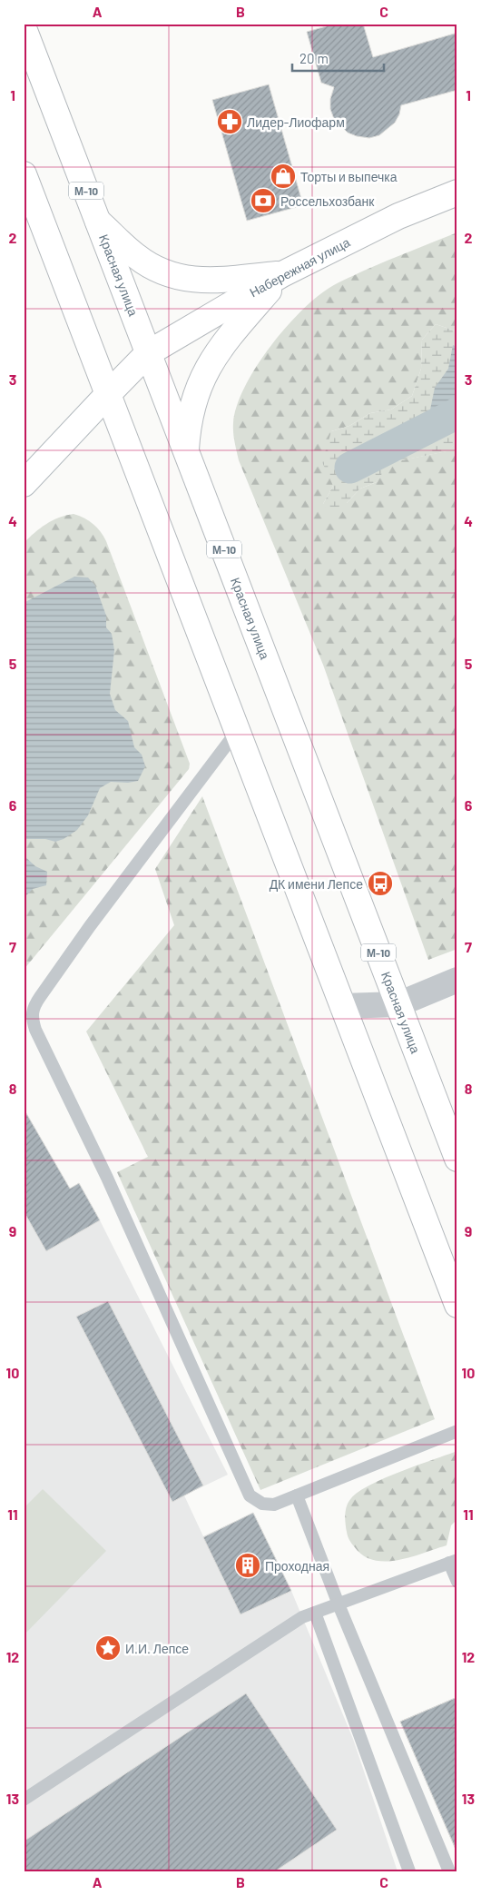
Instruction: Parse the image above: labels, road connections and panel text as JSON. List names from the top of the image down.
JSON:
{
  "streets": {
    "main road": ["М-10", "Набережная улица", "Красная улица"]
  },
  "crossings": [
    ["Набережная улица", "Красная улица"]
  ],
  "places": {
    "pharmacy": ["Лидер-Лиофарм"],
    "shop": ["Торты и выпечка"],
    "bank": ["Россельхозбанк"],
    "bus stop": ["ДК имени Лепсе"],
    "building": ["Проходная"],
    "place": ["И.И. Лепсе"]
  },
  "scale_bar": "20 m",
  "grid": {
    "columns": ["A", "B", "C"],
    "rows": [
      "1",
      "2",
      "3",
      "4",
      "5",
      "6",
      "7",
      "8",
      "9",
      "10",
      "11",
      "12",
      "13"
    ]
  }
}
